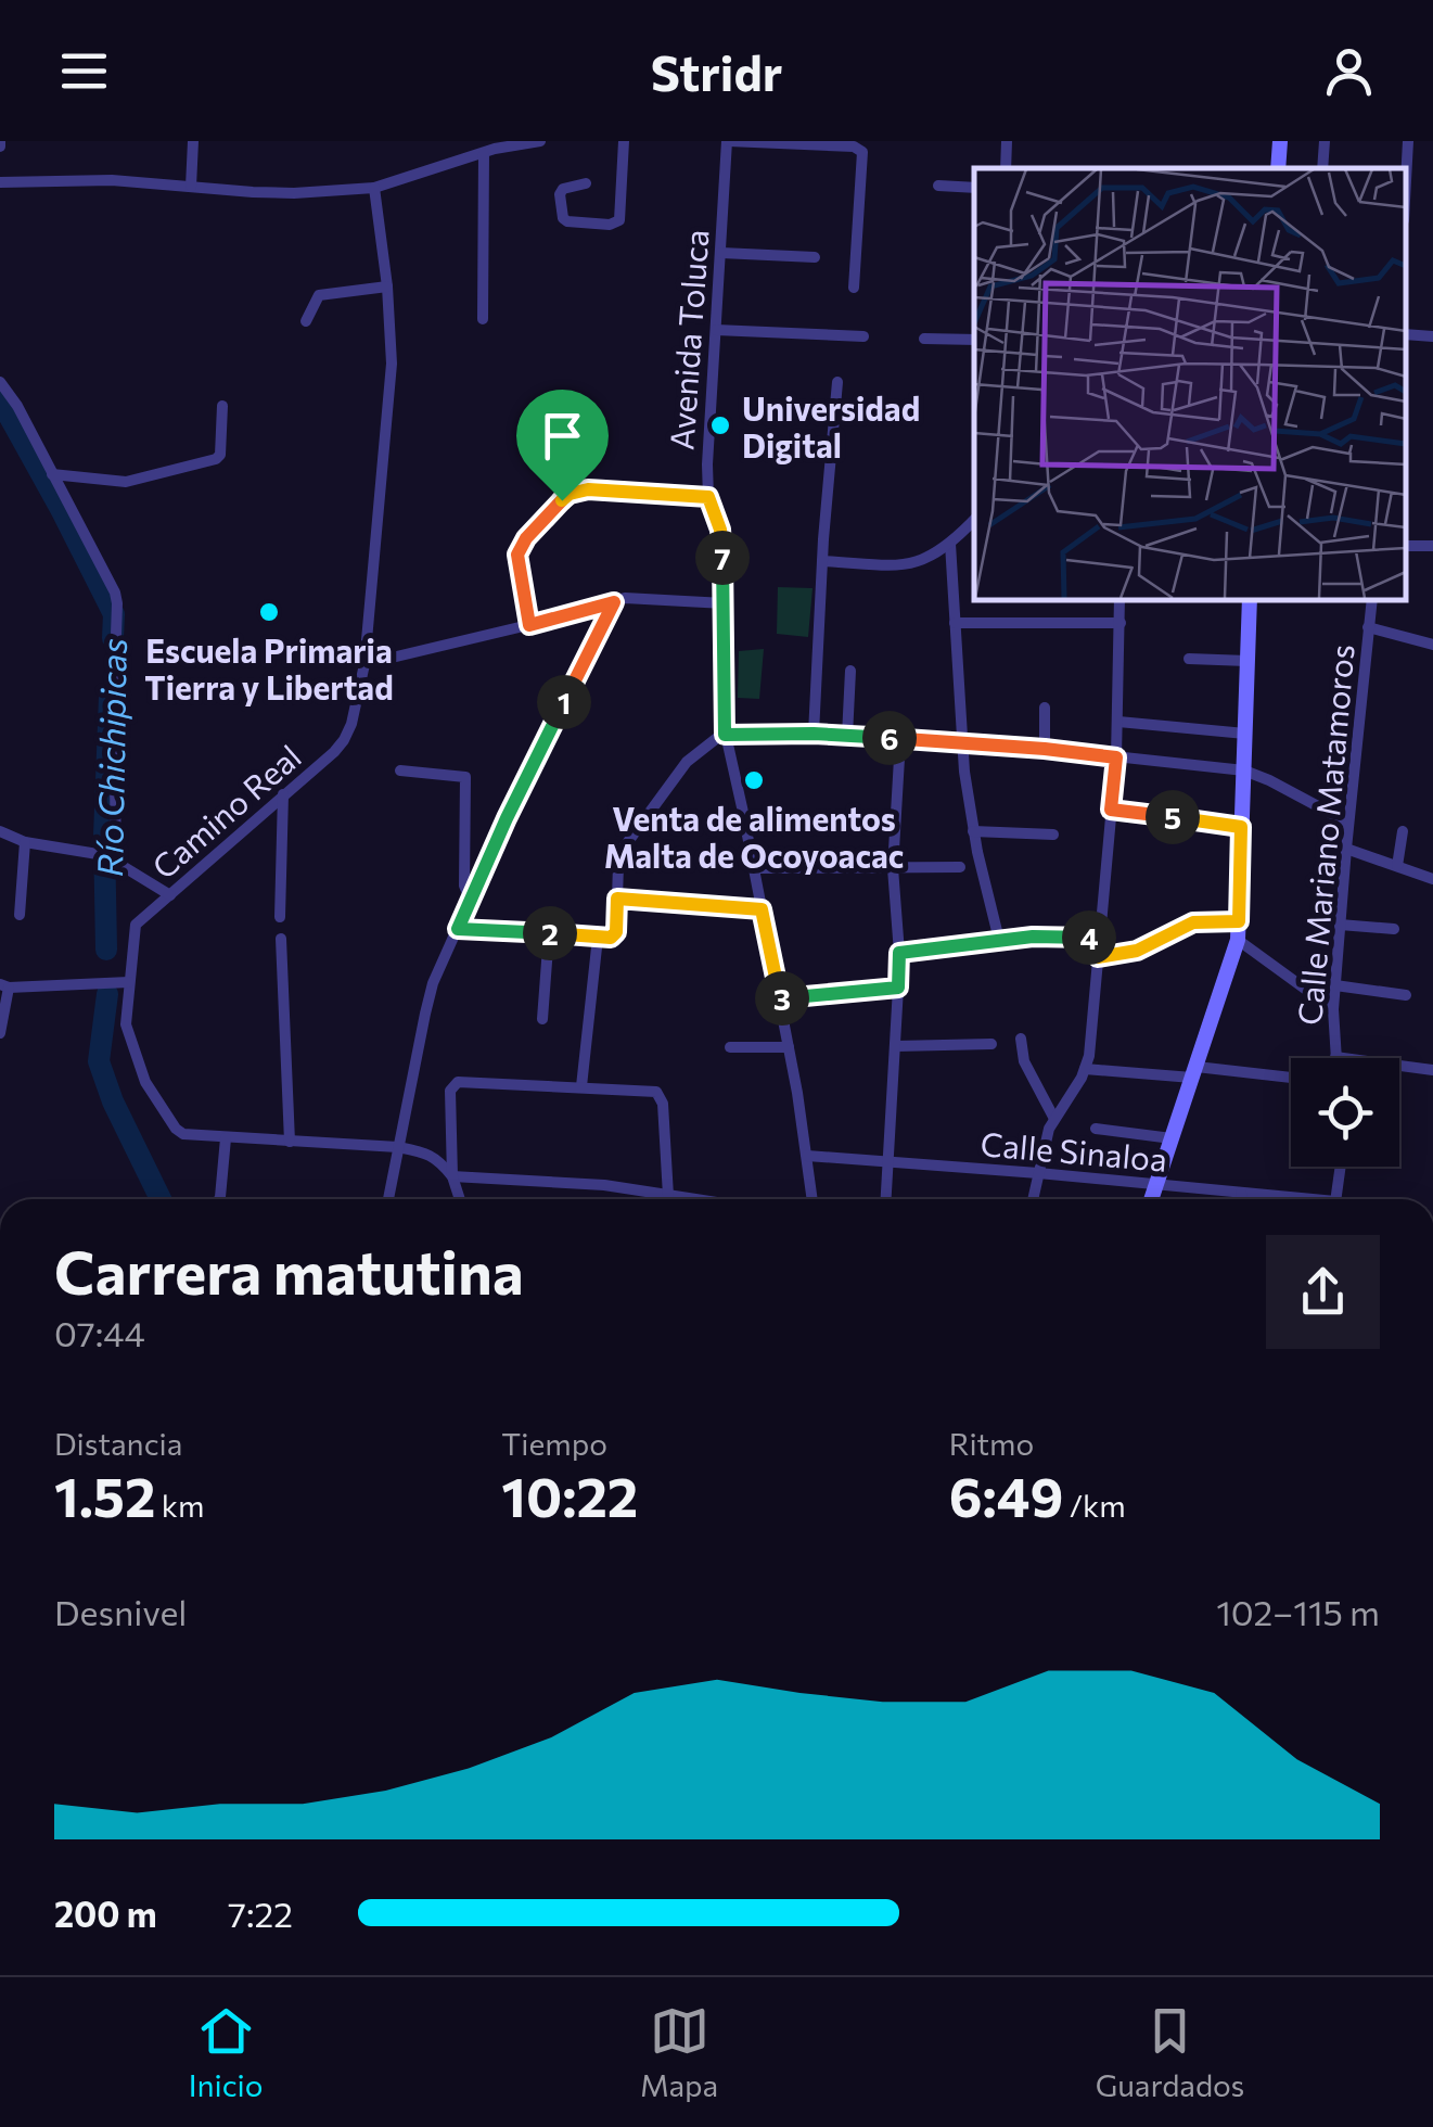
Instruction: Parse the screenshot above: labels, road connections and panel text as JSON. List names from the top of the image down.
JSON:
{
  "streets": {
    "street": [
      "Avenida Toluca",
      "Camino Real",
      "Calle Mariano Matamoros",
      "Calle Sinaloa"
    ]
  },
  "crossings": [
    ["Avenida Toluca", "Calle Sinaloa"]
  ],
  "water": ["Río Chichipicas"],
  "places": ["Universidad Digital", "Escuela Primaria Tierra y Libertad", "Venta de alimentos Malta de Ocoyoacac"],
  "page": {
    "header": "Stridr",
    "pins": [
      "7",
      "1",
      "6",
      "5",
      "2",
      "4",
      "3"
    ],
    "heading": ["Carrera matutina", "07:44"],
    "stats": [
      ["Distancia", "1.52 km"],
      ["Tiempo", "10:22"],
      ["Ritmo", "6:49 /km"]
    ],
    "chart": ["Desnivel", "102–115 m"],
    "list": [
      {
        "name": "200 m",
        "note": "7:22"
      }
    ],
    "tabs": ["Inicio", "Mapa", "Guardados"]
  }
}
